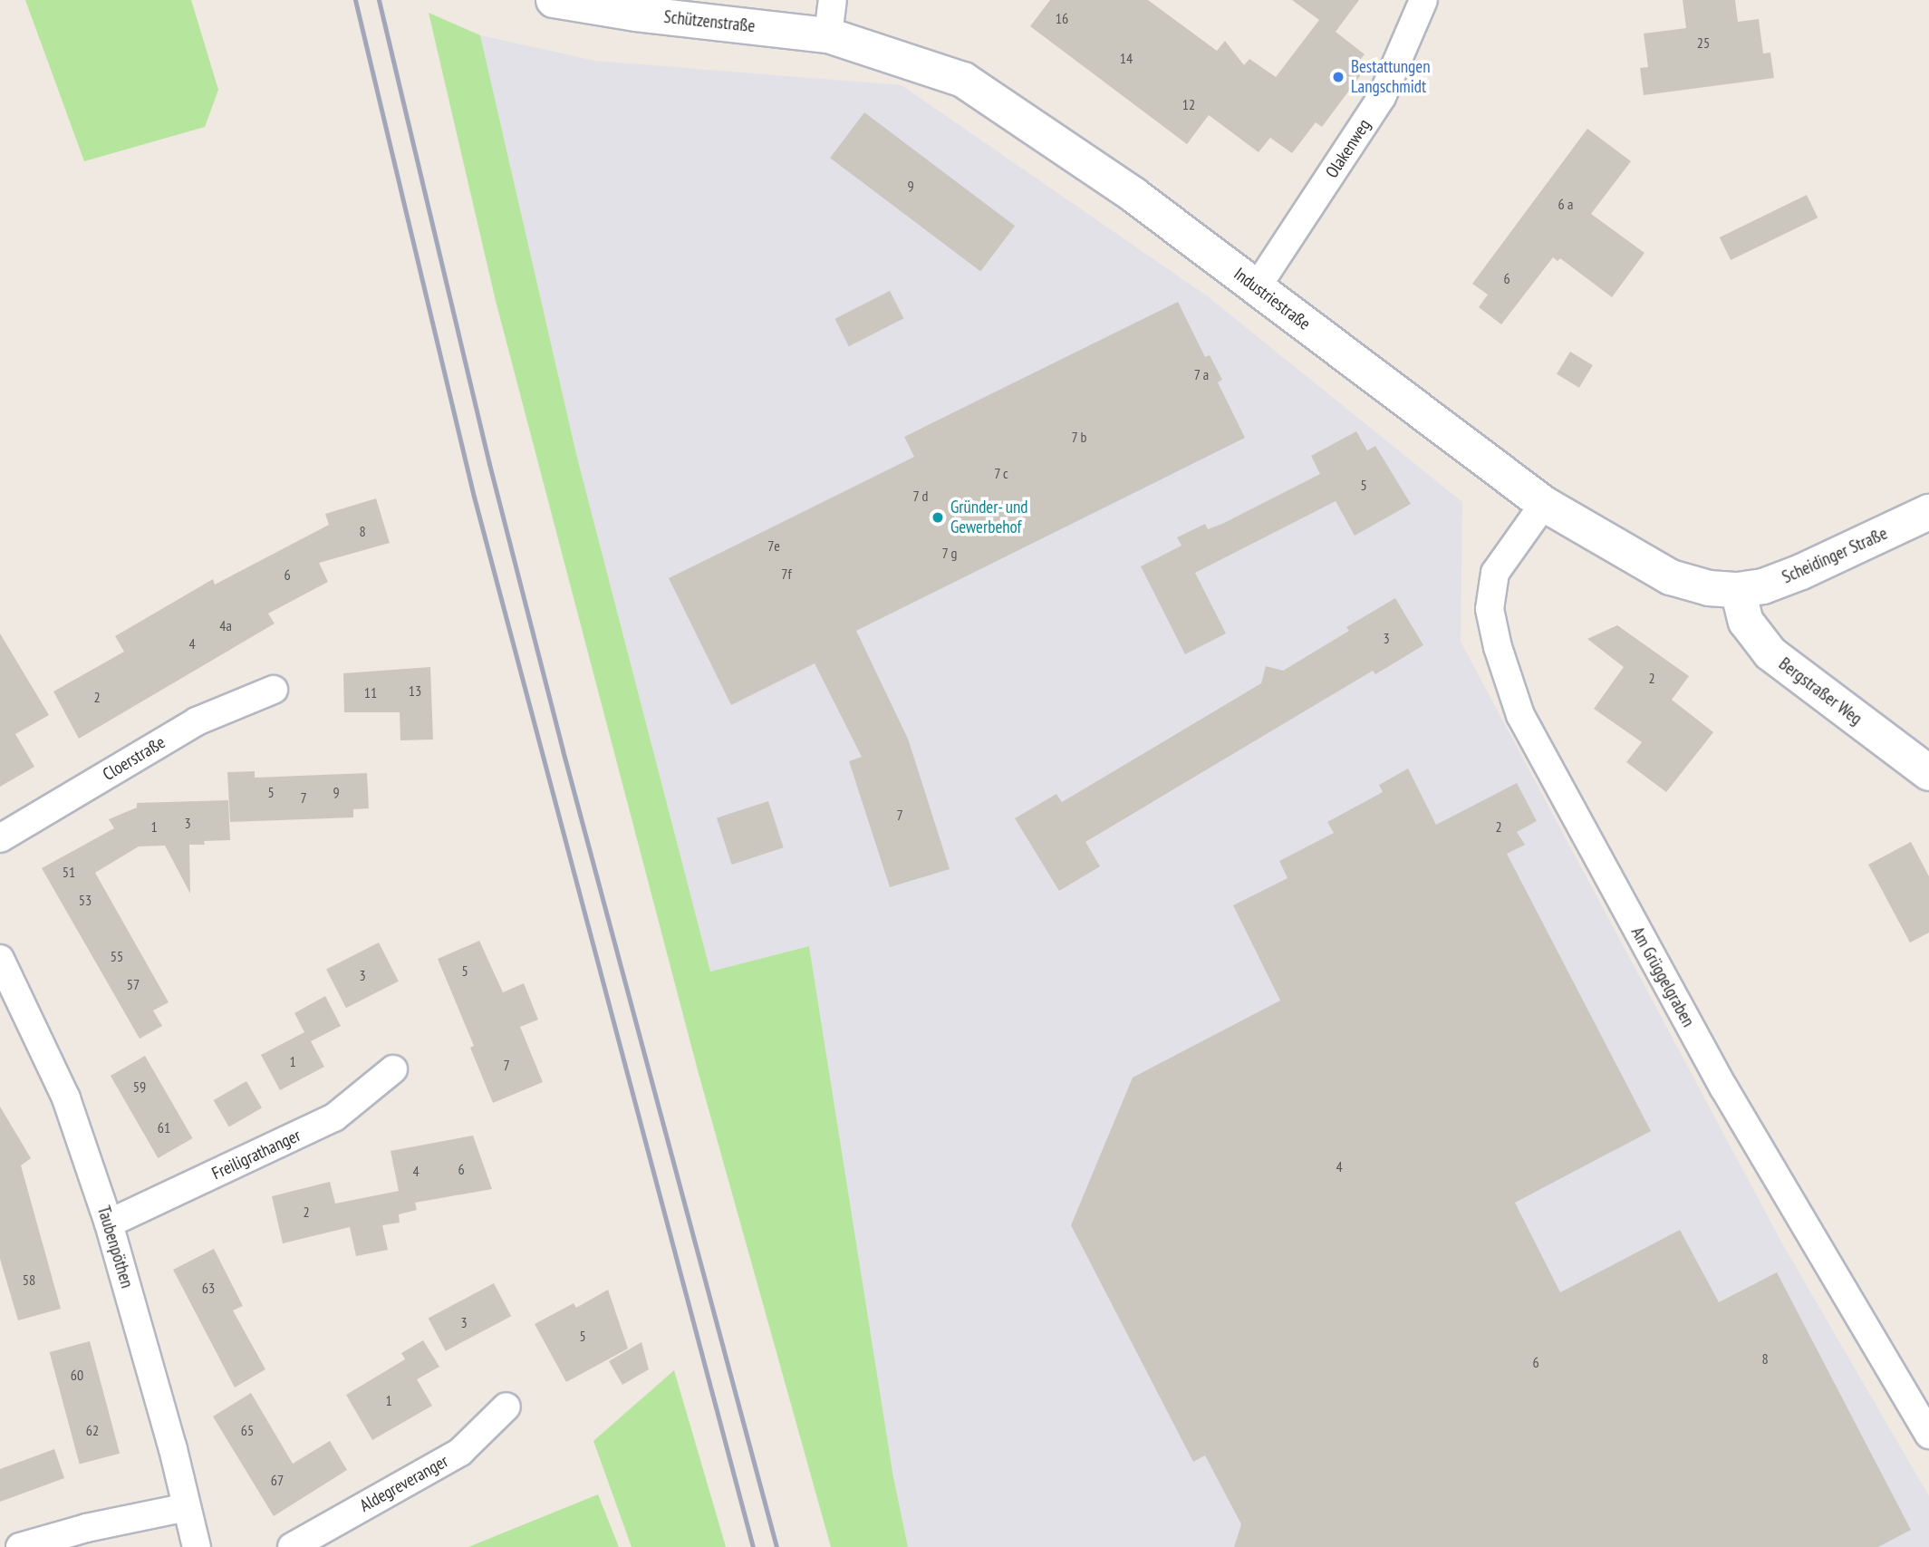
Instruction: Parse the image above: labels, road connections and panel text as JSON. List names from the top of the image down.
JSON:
{
  "streets": {
    "main road": [
      "Schützenstraße",
      "Industriestraße",
      "Scheidinger Straße",
      "Bergstraßer Weg"
    ],
    "street": [
      "Olakenweg",
      "Cloerstraße",
      "Am Grüggelgraben",
      "Freiligrathanger",
      "Taubenpöthen",
      "Aldegreveranger"
    ]
  },
  "crossings": [
    ["Schützenstraße", "Industriestraße"],
    ["Olakenweg", "Industriestraße"],
    ["Industriestraße", "Scheidinger Straße"],
    ["Industriestraße", "Bergstraßer Weg"],
    ["Industriestraße", "Am Grüggelgraben"],
    ["Scheidinger Straße", "Bergstraßer Weg"],
    ["Freiligrathanger", "Taubenpöthen"]
  ],
  "places": ["Bestattungen Langschmidt", "Gründer- und Gewerbehof"],
  "house_numbers": [
    "16",
    "25",
    "14",
    "12",
    "9",
    "6 a",
    "6",
    "7 a",
    "7 b",
    "7 c",
    "5",
    "7 d",
    "8",
    "7e",
    "7 g",
    "7f",
    "6",
    "4a",
    "3",
    "4",
    "2",
    "13",
    "11",
    "2",
    "5",
    "9",
    "7",
    "7",
    "3",
    "1",
    "2",
    "51",
    "53",
    "55",
    "5",
    "3",
    "57",
    "1",
    "7",
    "59",
    "61",
    "4",
    "6",
    "4",
    "2",
    "58",
    "63",
    "3",
    "5",
    "8",
    "6",
    "60",
    "1",
    "62",
    "65",
    "67"
  ]
}
